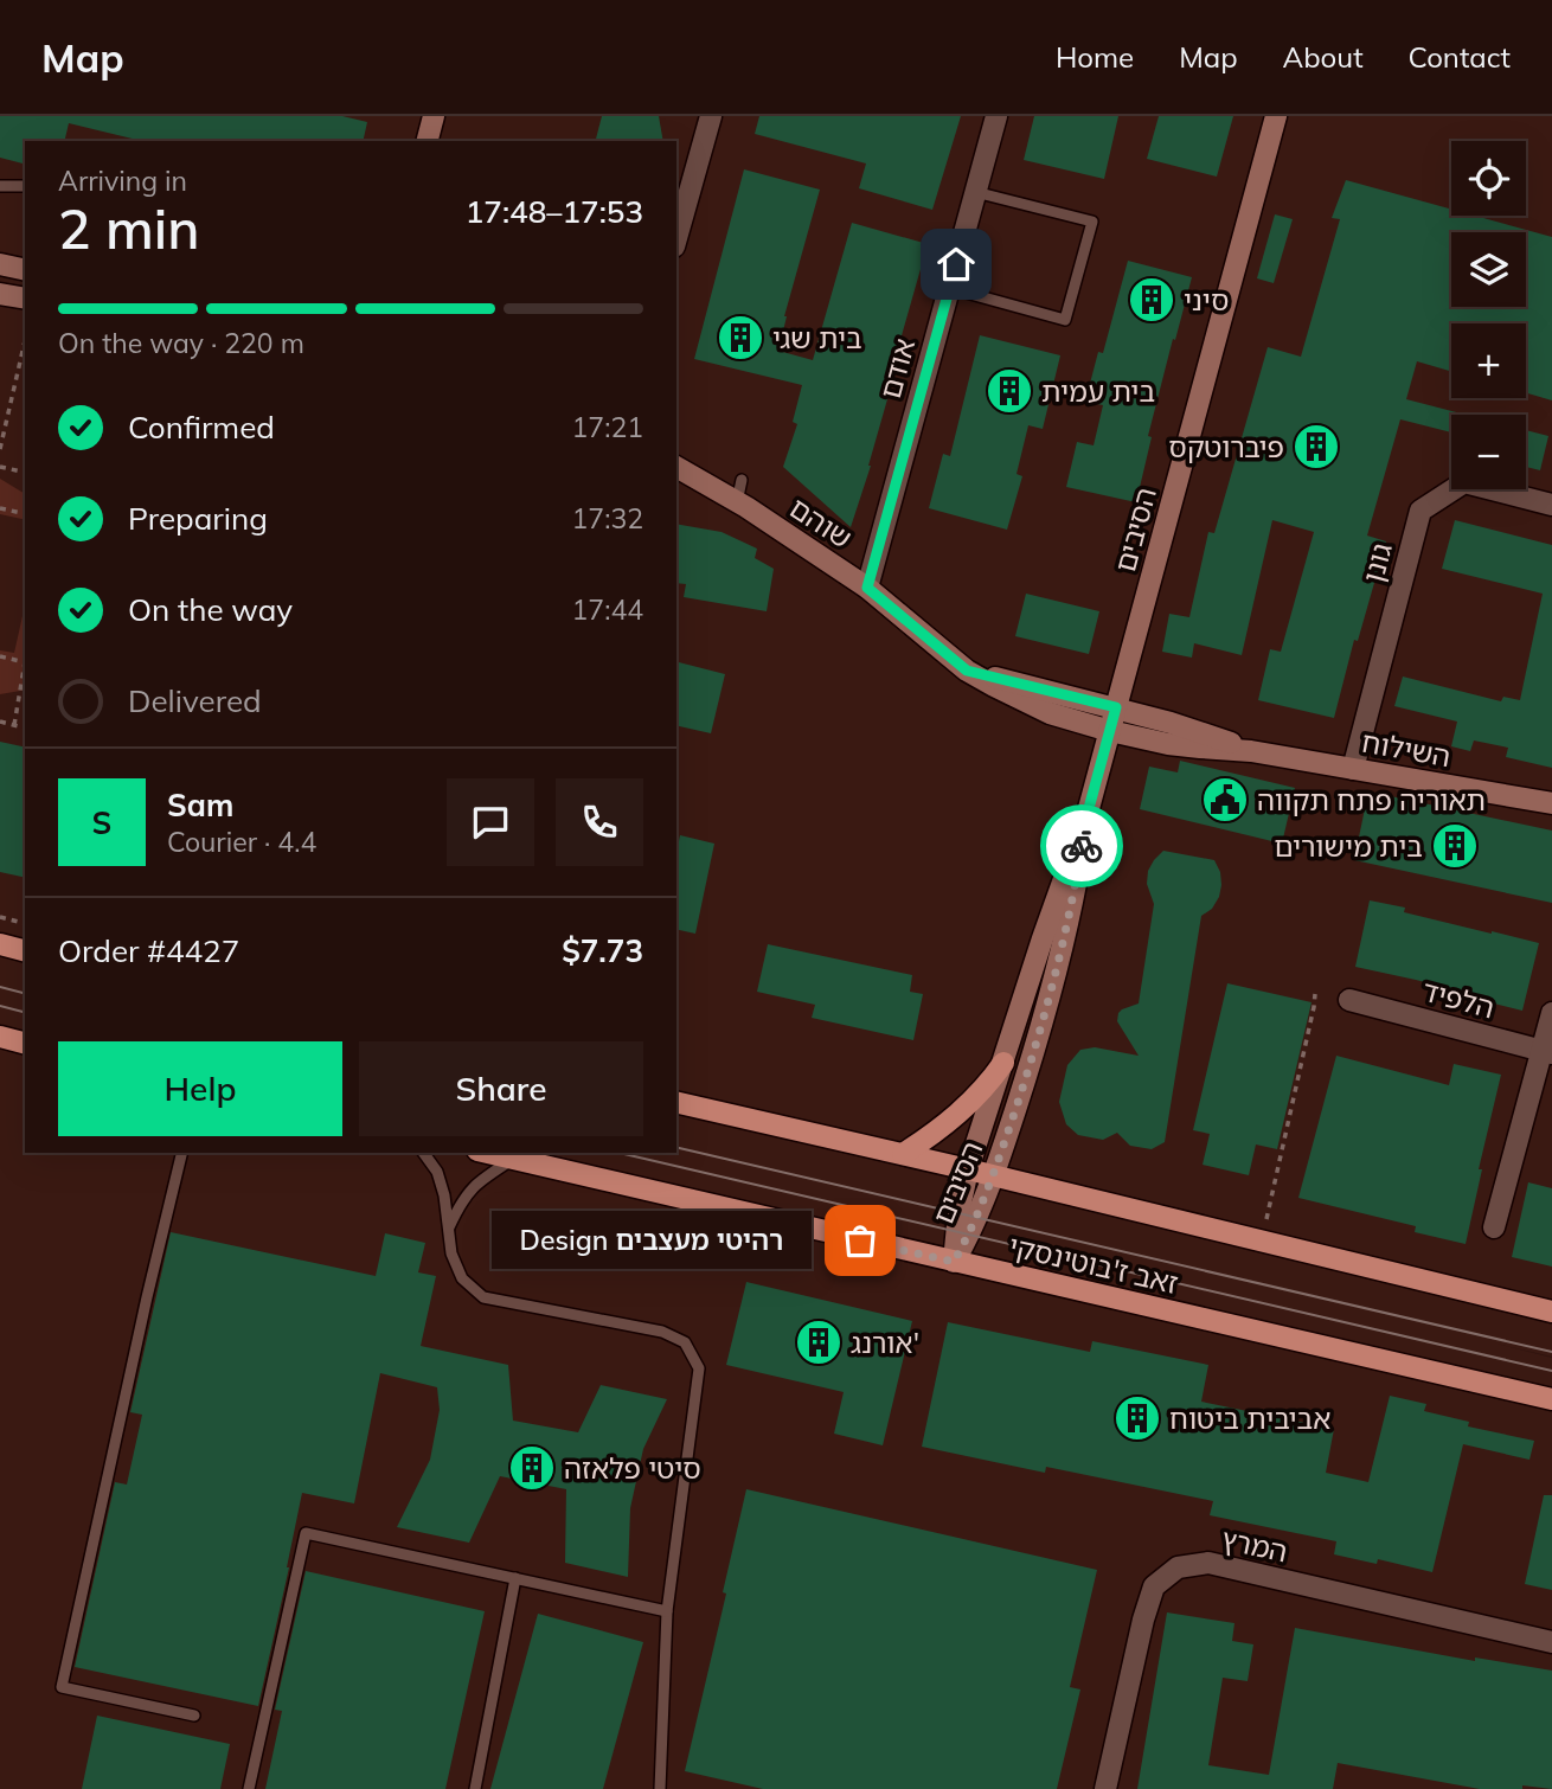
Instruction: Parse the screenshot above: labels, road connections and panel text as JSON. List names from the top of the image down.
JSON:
{
  "streets": {
    "main road": ["זאב ז'בוטינסקי"],
    "street": [
      "אודם",
      "שוהם",
      "הסיבים",
      "גונן",
      "השילוח",
      "הלפיד",
      "המרץ"
    ]
  },
  "crossings": [
    ["אודם", "שוהם"],
    ["שוהם", "הסיבים"],
    ["שוהם", "השילוח"],
    ["הסיבים", "השילוח"],
    ["הסיבים", "זאב ז'בוטינסקי"],
    ["גונן", "השילוח"]
  ],
  "places": {
    "building": [
      "סיני",
      "בית שגי",
      "בית עמית",
      "פיברוטקס",
      "בית מישורים",
      "אורנג'",
      "אביבית ביטוח",
      "סיטי פלאזה"
    ],
    "public building": ["תאוריה פתח תקווה"],
    "other": ["Design רהיטי מעצבים"]
  },
  "page": {
    "header": "Map",
    "nav": [
      "Home",
      "Map",
      "About",
      "Contact"
    ],
    "map_buttons": ["+", "−"],
    "heading": ["2 min", "Arriving in", "17:48–17:53"],
    "panel": [
      "Sam",
      "Courier · 4.4",
      "Order #4427",
      "$7.73"
    ],
    "bar": "On the way · 220 m",
    "list": [
      ["Confirmed", "17:21"],
      ["Preparing", "17:32"],
      ["On the way", "17:44"],
      "Delivered"
    ],
    "round": "S",
    "buttons": ["Help", "Share"],
    "bubble": "Design רהיטי מעצבים"
  }
}
